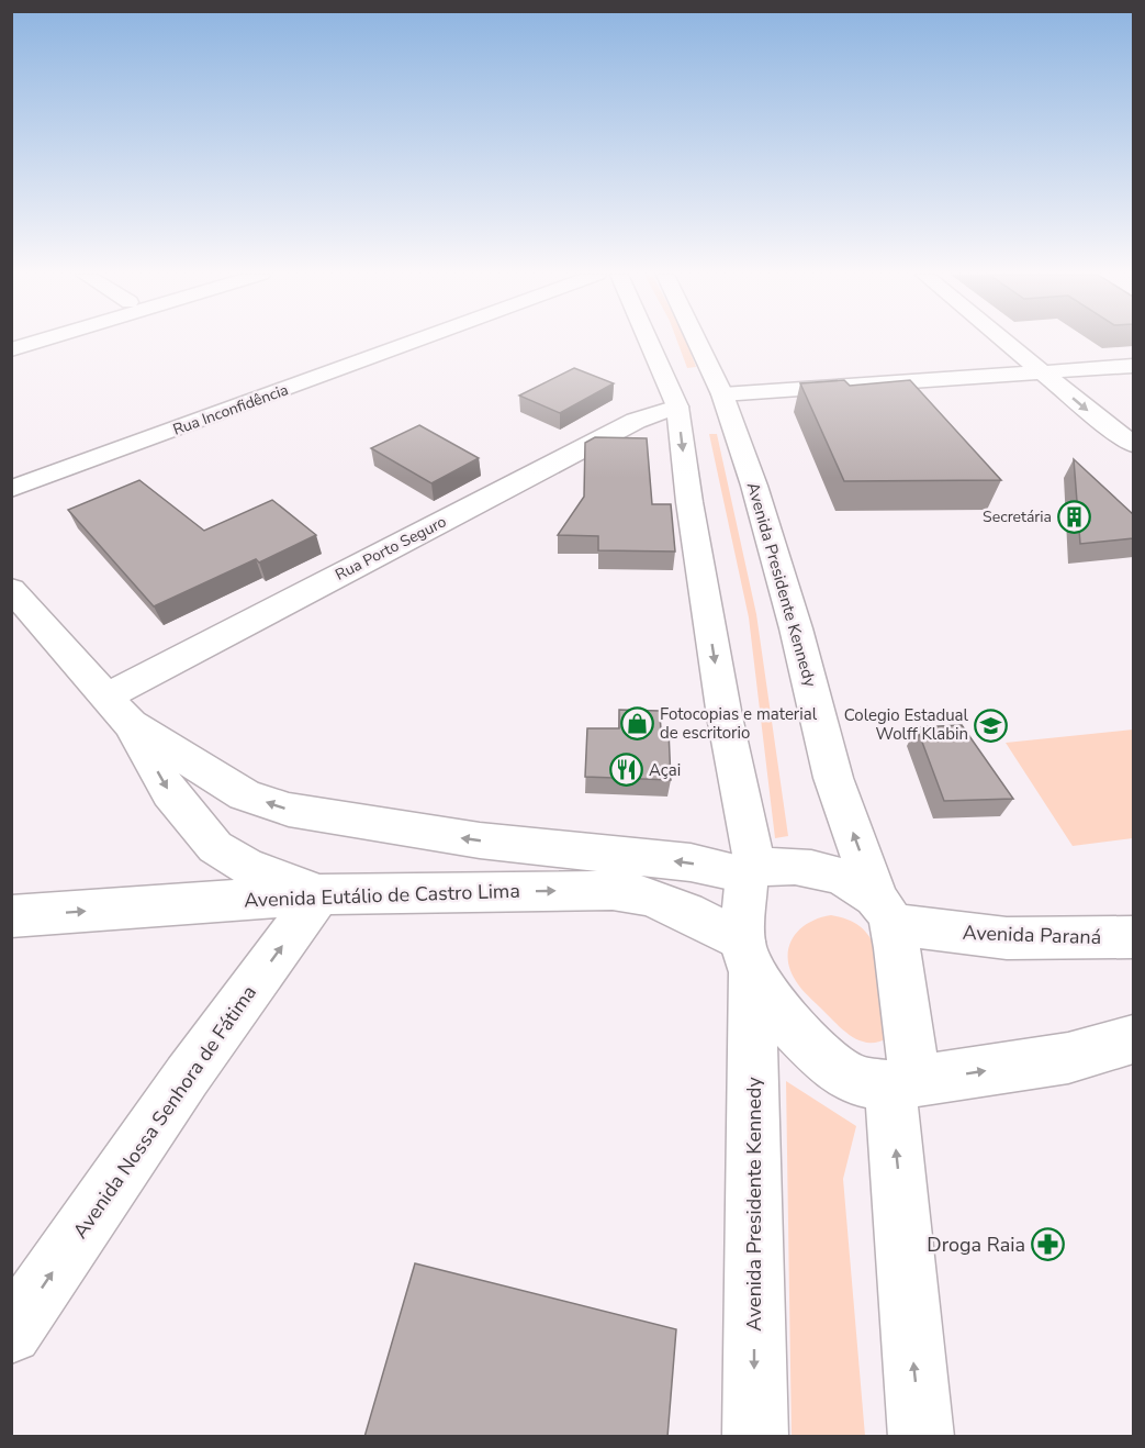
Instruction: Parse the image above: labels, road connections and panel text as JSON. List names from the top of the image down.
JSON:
{
  "streets": {
    "street": [
      "Rua Inconfidência",
      "Rua Porto Seguro",
      "Avenida Presidente Kennedy",
      "Avenida Eutálio de Castro Lima",
      "Avenida Paraná",
      "Avenida Nossa Senhora de Fátima"
    ]
  },
  "crossings": [
    ["Avenida Presidente Kennedy", "Avenida Eutálio de Castro Lima"],
    ["Avenida Presidente Kennedy", "Avenida Paraná"],
    ["Avenida Eutálio de Castro Lima", "Avenida Nossa Senhora de Fátima"]
  ],
  "one_way": ["Avenida Nossa Senhora de Fátima"],
  "places": {
    "building": ["Secretária"],
    "shop": ["Fotocopias e material de escritorio"],
    "school or university": ["Colegio Estadual Wolff Klabin"],
    "restaurant": ["Açai"],
    "pharmacy": ["Droga Raia"]
  }
}
